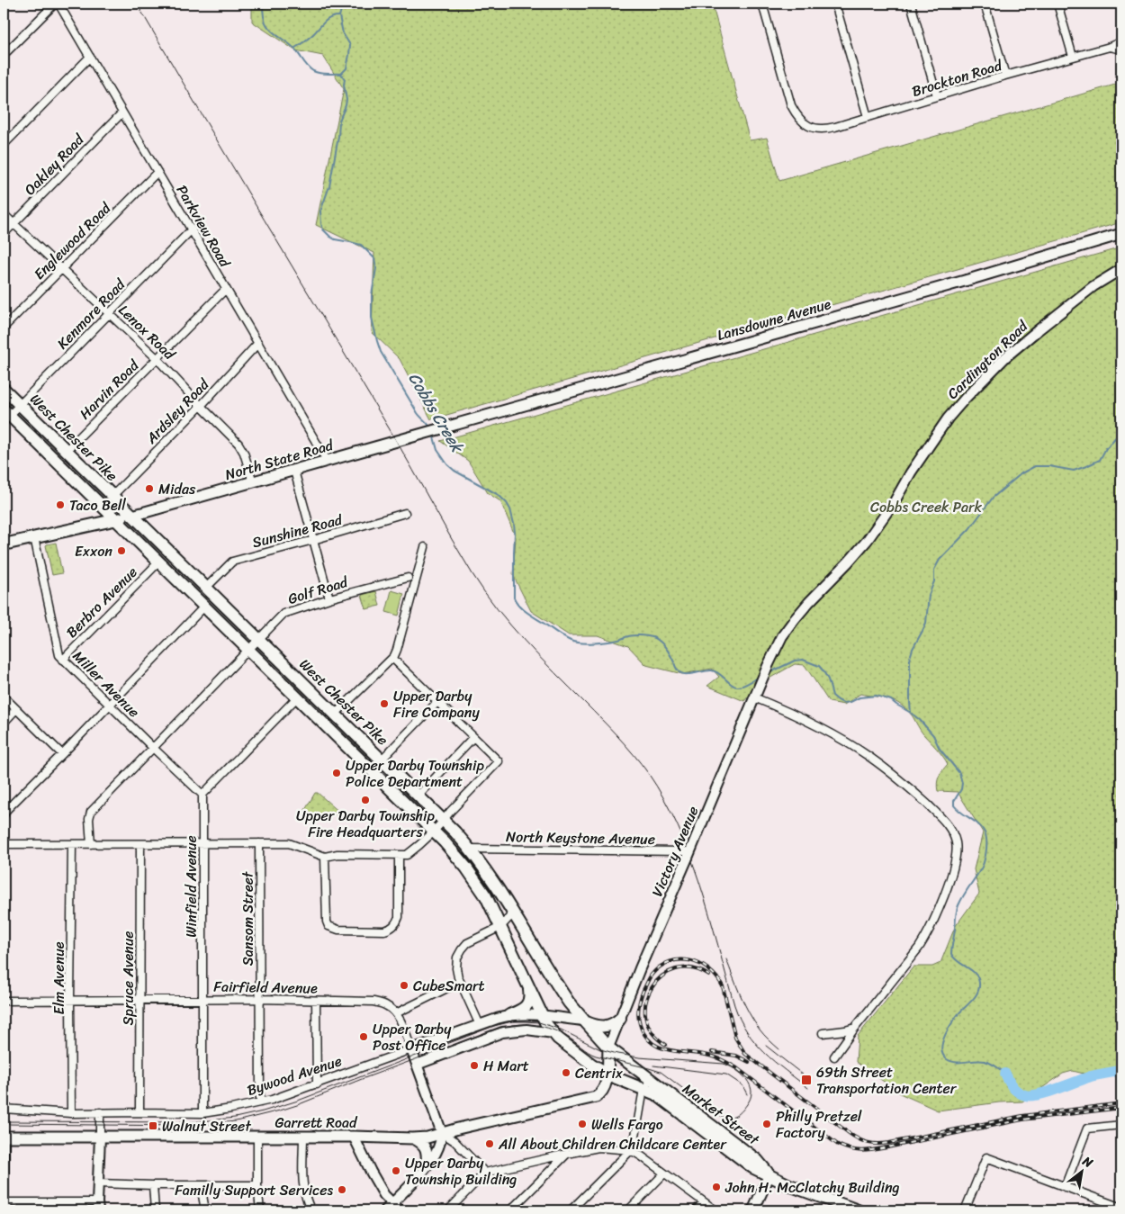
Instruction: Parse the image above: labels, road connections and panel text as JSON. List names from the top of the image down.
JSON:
{
  "streets": {
    "main road": [
      "Lansdowne Avenue",
      "West Chester Pike",
      "North State Road",
      "Market Street",
      "Garrett Road"
    ],
    "street": [
      "Brockton Road",
      "Oakley Road",
      "Parkview Road",
      "Englewood Road",
      "Kenmore Road",
      "Lenox Road",
      "Cardington Road",
      "Harvin Road",
      "Ardsley Road",
      "Sunshine Road",
      "Golf Road",
      "Berbro Avenue",
      "Miller Avenue",
      "North Keystone Avenue",
      "Victory Avenue",
      "Winfield Avenue",
      "Sansom Street",
      "Elm Avenue",
      "Spruce Avenue",
      "Fairfield Avenue",
      "Bywood Avenue"
    ]
  },
  "crossings": [
    ["Oakley Road", "Parkview Road"],
    ["Oakley Road", "Lenox Road"],
    ["Parkview Road", "Englewood Road"],
    ["Parkview Road", "Kenmore Road"],
    ["Parkview Road", "Harvin Road"],
    ["Parkview Road", "Ardsley Road"],
    ["Parkview Road", "North State Road"],
    ["Englewood Road", "Lenox Road"],
    ["Kenmore Road", "Lenox Road"],
    ["Kenmore Road", "West Chester Pike"],
    ["Lansdowne Avenue", "North State Road"],
    ["Lenox Road", "Harvin Road"],
    ["Lenox Road", "Ardsley Road"],
    ["Lenox Road", "North State Road"],
    ["Cardington Road", "Victory Avenue"],
    ["Harvin Road", "West Chester Pike"],
    ["Ardsley Road", "West Chester Pike"],
    ["West Chester Pike", "North State Road"],
    ["West Chester Pike", "Sunshine Road"],
    ["West Chester Pike", "Golf Road"],
    ["West Chester Pike", "Berbro Avenue"],
    ["West Chester Pike", "North Keystone Avenue"],
    ["West Chester Pike", "Victory Avenue"],
    ["West Chester Pike", "Bywood Avenue"],
    ["West Chester Pike", "Market Street"],
    ["West Chester Pike", "Garrett Road"],
    ["Berbro Avenue", "Miller Avenue"],
    ["Miller Avenue", "Winfield Avenue"],
    ["North Keystone Avenue", "Victory Avenue"],
    ["Victory Avenue", "Garrett Road"],
    ["Winfield Avenue", "Fairfield Avenue"],
    ["Winfield Avenue", "Bywood Avenue"],
    ["Sansom Street", "Fairfield Avenue"],
    ["Sansom Street", "Bywood Avenue"],
    ["Elm Avenue", "Fairfield Avenue"],
    ["Elm Avenue", "Bywood Avenue"],
    ["Spruce Avenue", "Fairfield Avenue"],
    ["Spruce Avenue", "Bywood Avenue"]
  ],
  "water": ["Cobbs Creek"],
  "parks": ["Cobbs Creek Park"],
  "places": {
    "other": [
      "Midas",
      "Taco Bell",
      "Exxon",
      "Upper Darby Fire Company",
      "Upper Darby Township Police Department",
      "Upper Darby Township Fire Headquarters",
      "CubeSmart",
      "Upper Darby Post Office",
      "H Mart",
      "Centrix",
      "Wells Fargo",
      "Philly Pretzel Factory",
      "All About Children Childcare Center",
      "Upper Darby Township Building",
      "John H. McClatchy Building",
      "Familly Support Services"
    ],
    "transit": ["69th Street Transportation Center", "Walnut Street"]
  },
  "north": "top right"
}
